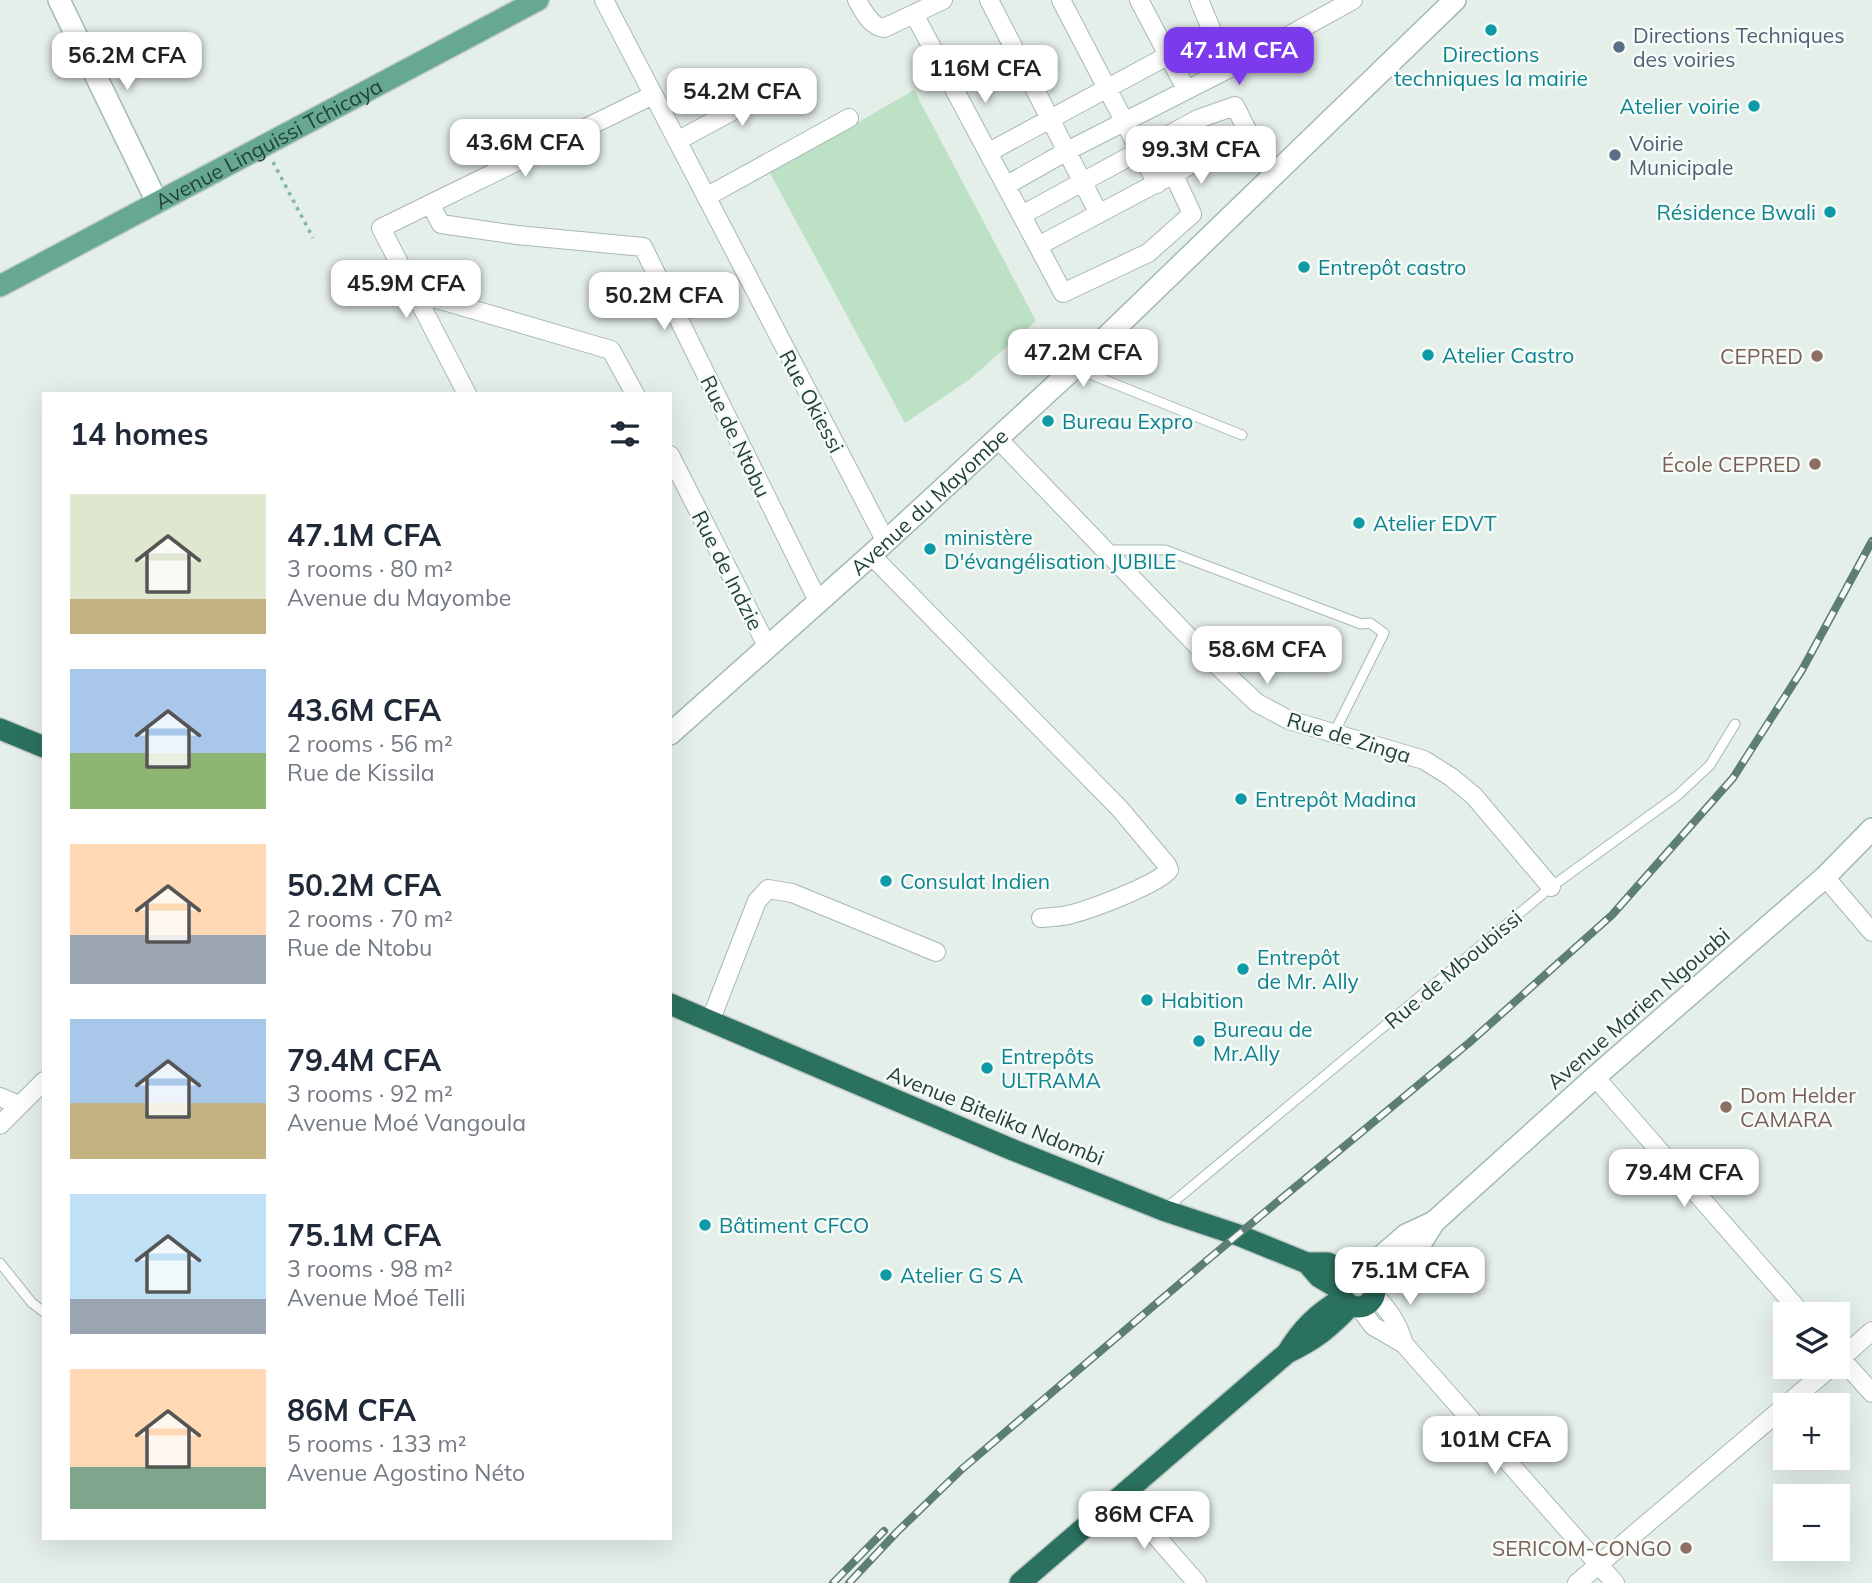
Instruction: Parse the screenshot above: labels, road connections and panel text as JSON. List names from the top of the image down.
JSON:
{
  "streets": {
    "highway": ["Avenue Marien Ngouabi", "Avenue Bitelika Ndombi"],
    "main road": ["Avenue Linguissi Tchicaya"],
    "street": [
      "Rue Okiessi",
      "Rue de Ntobu",
      "Avenue du Mayombe",
      "Rue de Indzie",
      "Rue de Zinga"
    ],
    "lane": ["Rue de Mboubissi"]
  },
  "crossings": [
    ["Rue Okiessi", "Avenue du Mayombe"],
    ["Rue de Ntobu", "Avenue du Mayombe"],
    ["Avenue du Mayombe", "Rue de Indzie"],
    ["Avenue du Mayombe", "Rue de Zinga"],
    ["Rue de Zinga", "Rue de Mboubissi"],
    ["Rue de Mboubissi", "Avenue Bitelika Ndombi"],
    ["Avenue Marien Ngouabi", "Avenue Bitelika Ndombi"]
  ],
  "places": [
    "Directions techniques la mairie",
    "Directions Techniques des voiries",
    "Atelier voirie",
    "Voirie Municipale",
    "Résidence Bwali",
    "Entrepôt castro",
    "Atelier Castro",
    "CEPRED",
    "Bureau Expro",
    "École CEPRED",
    "Atelier EDVT",
    "ministère D'évangélisation JUBILE",
    "Entrepôt Madina",
    "Consulat Indien",
    "Entrepôt de Mr. Ally",
    "Habition",
    "Bureau de Mr.Ally",
    "Entrepôts ULTRAMA",
    "Dom Helder CAMARA",
    "Bâtiment CFCO",
    "Atelier G S A",
    "SERICOM-CONGO"
  ],
  "page": {
    "price": [
      "47.1M CFA",
      "56.2M CFA",
      "116M CFA",
      "54.2M CFA",
      "43.6M CFA",
      "99.3M CFA",
      "45.9M CFA",
      "50.2M CFA",
      "47.2M CFA",
      "58.6M CFA",
      "79.4M CFA",
      "75.1M CFA",
      "101M CFA",
      "86M CFA"
    ],
    "heading": "14 homes",
    "list": [
      {
        "name": "47.1M CFA",
        "note": "3 rooms · 80 m² · Avenue du Mayombe"
      },
      {
        "name": "43.6M CFA",
        "note": "2 rooms · 56 m² · Rue de Kissila"
      },
      {
        "name": "50.2M CFA",
        "note": "2 rooms · 70 m² · Rue de Ntobu"
      },
      {
        "name": "79.4M CFA",
        "note": "3 rooms · 92 m² · Avenue Moé Vangoula"
      },
      {
        "name": "75.1M CFA",
        "note": "3 rooms · 98 m² · Avenue Moé Telli"
      },
      {
        "name": "86M CFA",
        "note": "5 rooms · 133 m² · Avenue Agostino Néto"
      }
    ],
    "map_buttons": ["+", "−"]
  }
}
